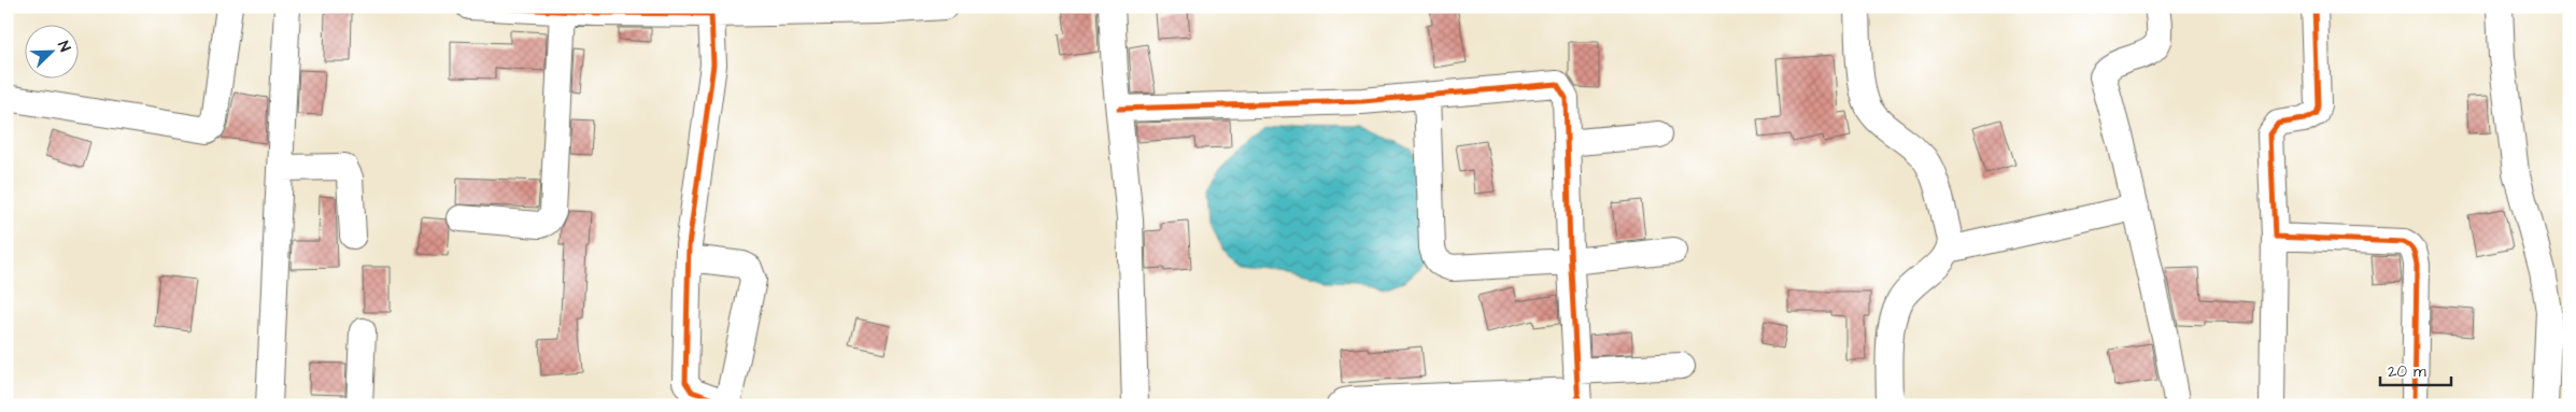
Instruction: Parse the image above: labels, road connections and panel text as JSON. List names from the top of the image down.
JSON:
{
  "scale_bar": "20 m",
  "north": "top right"
}
